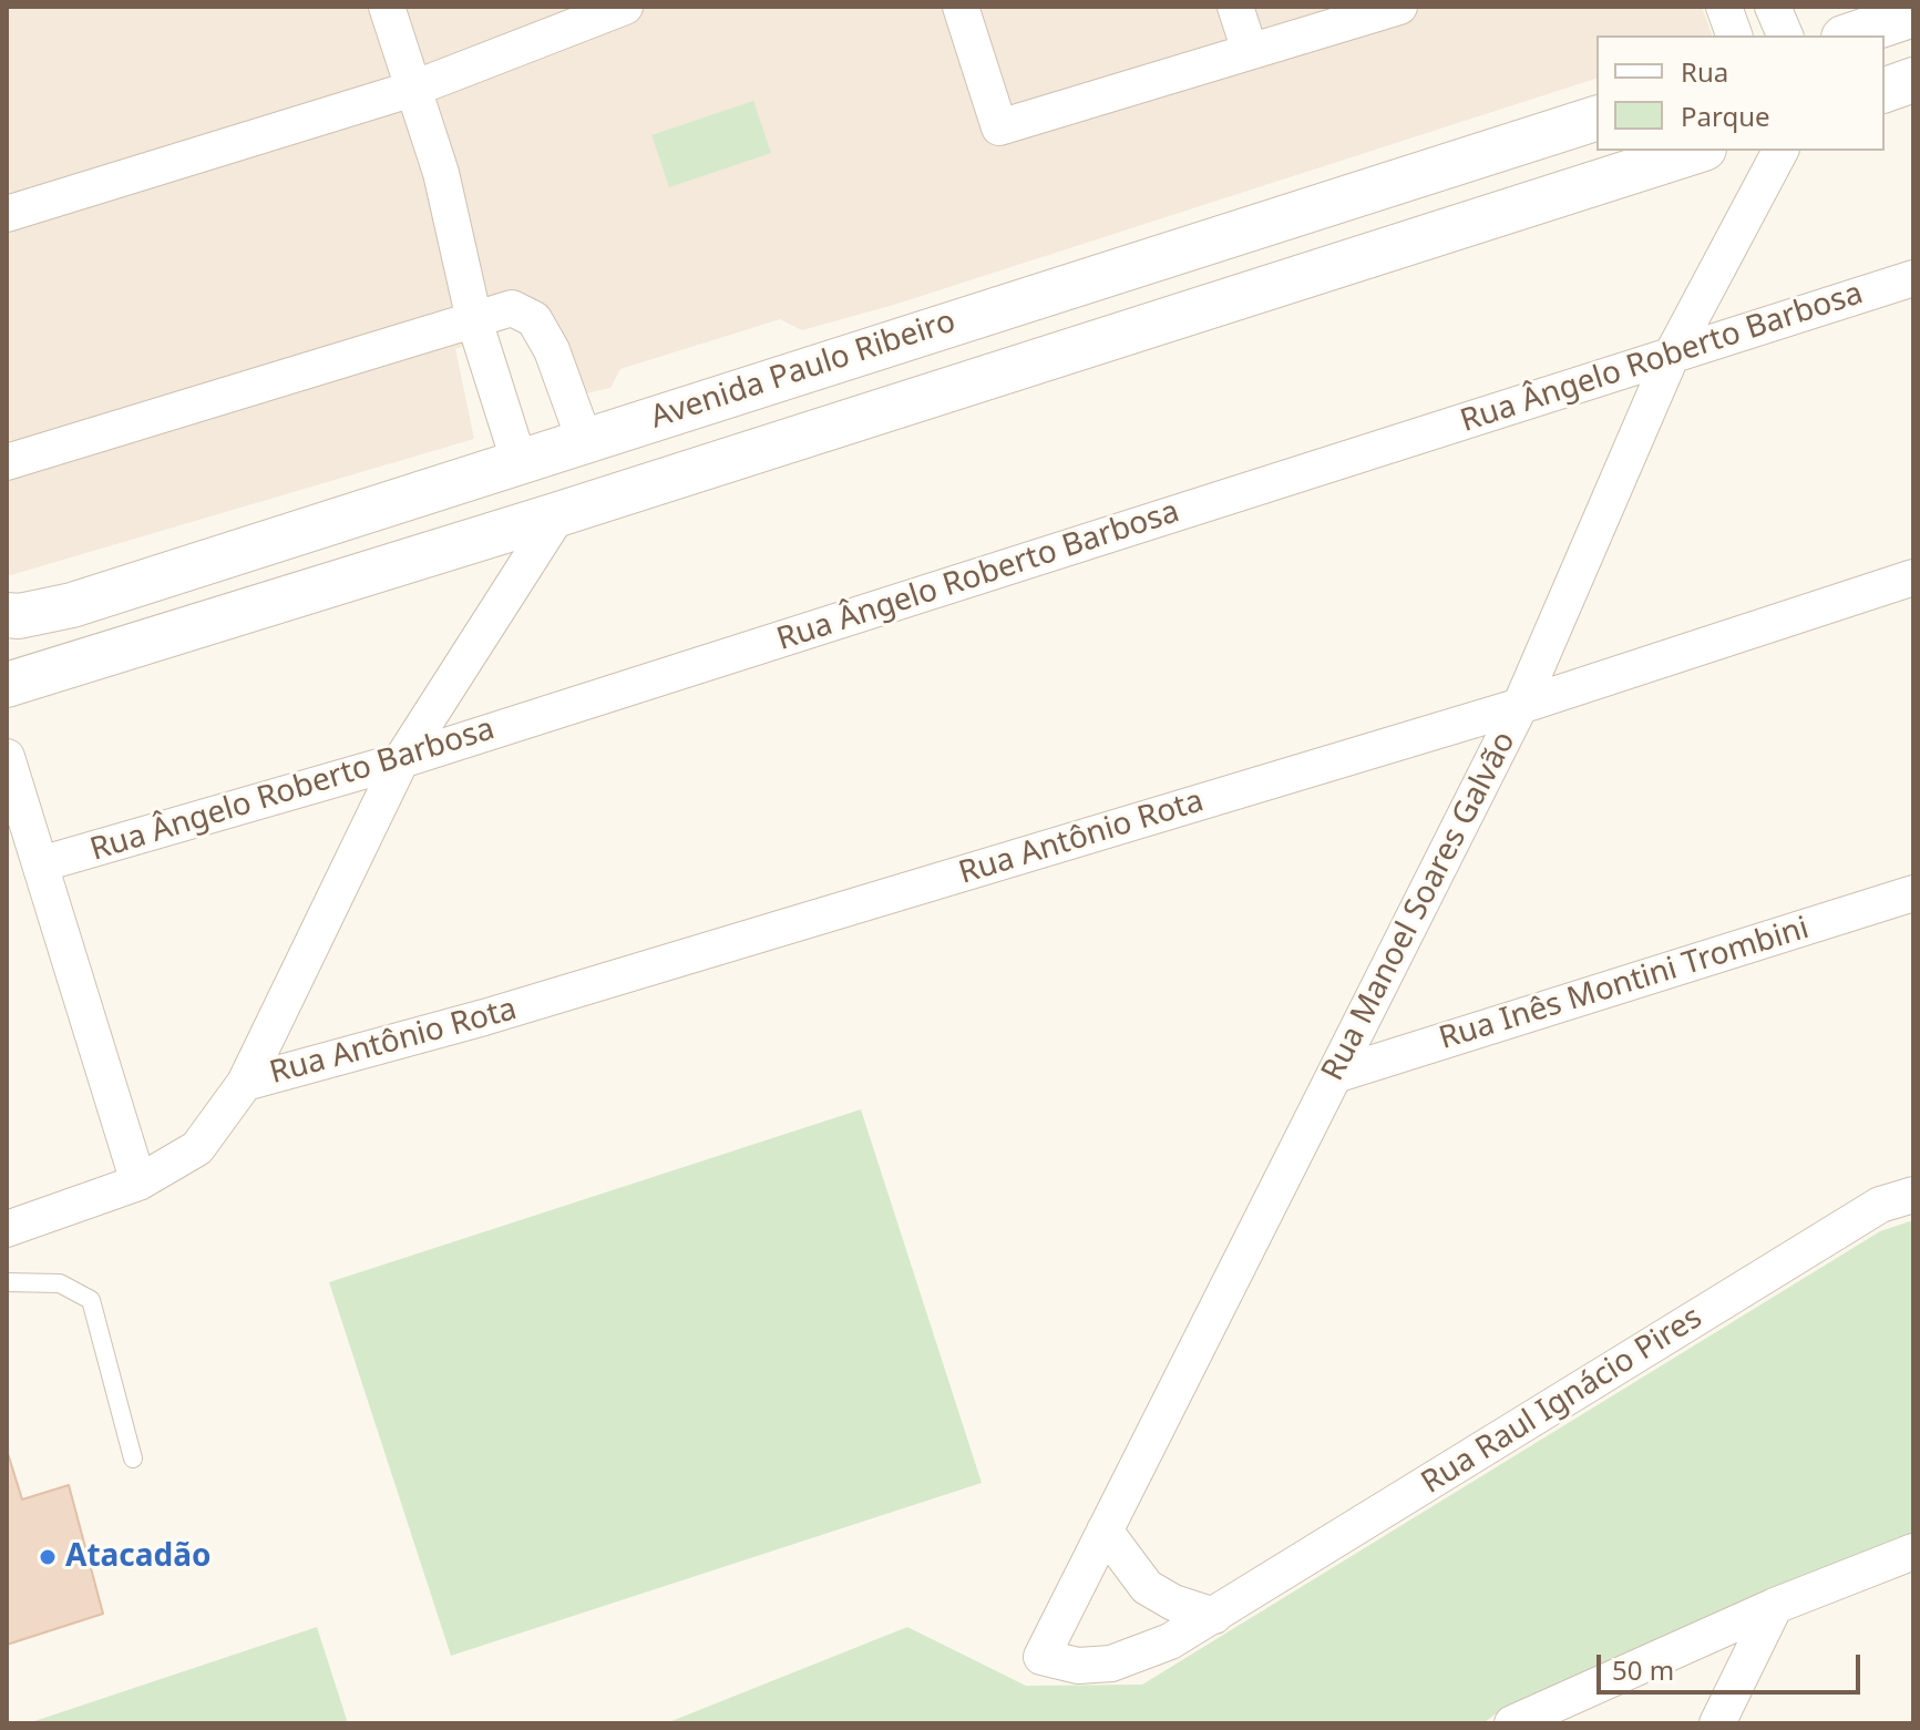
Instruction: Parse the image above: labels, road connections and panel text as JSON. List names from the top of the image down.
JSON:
{
  "streets": {
    "street": [
      "Rua Ângelo Roberto Barbosa",
      "Avenida Paulo Ribeiro",
      "Rua Antônio Rota",
      "Rua Manoel Soares Galvão",
      "Rua Inês Montini Trombini",
      "Rua Raul Ignácio Pires"
    ]
  },
  "crossings": [
    ["Rua Ângelo Roberto Barbosa", "Rua Manoel Soares Galvão"],
    ["Rua Antônio Rota", "Rua Manoel Soares Galvão"],
    ["Rua Manoel Soares Galvão", "Rua Inês Montini Trombini"],
    ["Rua Manoel Soares Galvão", "Rua Raul Ignácio Pires"]
  ],
  "places": ["Atacadão"],
  "legend": ["Rua", "Parque"],
  "scale_bar": "50 m"
}
